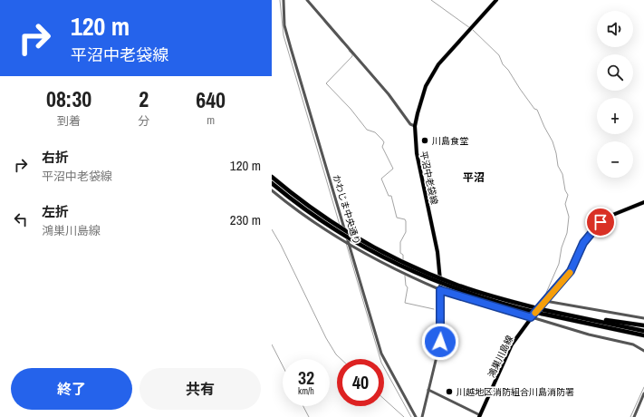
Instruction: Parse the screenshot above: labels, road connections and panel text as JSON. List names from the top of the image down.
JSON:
{
  "streets": {
    "main road": ["平沼中老袋線", "鴻巣川島線"],
    "street": ["かわじま中央通り"]
  },
  "districts": ["平沼"],
  "places": ["川島食堂", "川越地区消防組合川島消防署"],
  "page": {
    "turn": ["120 m", "平沼中老袋線"],
    "map_buttons": ["+", "−"],
    "eta": [
      "08:30",
      "到着",
      "2",
      "分",
      "640",
      "m"
    ],
    "list": [
      {
        "name": "右折",
        "note": "平沼中老袋線",
        "value": "120 m"
      },
      {
        "name": "左折",
        "note": "鴻巣川島線",
        "value": "230 m"
      }
    ],
    "speed": "32 km/h",
    "limit": "40",
    "buttons": ["終了", "共有"]
  }
}
